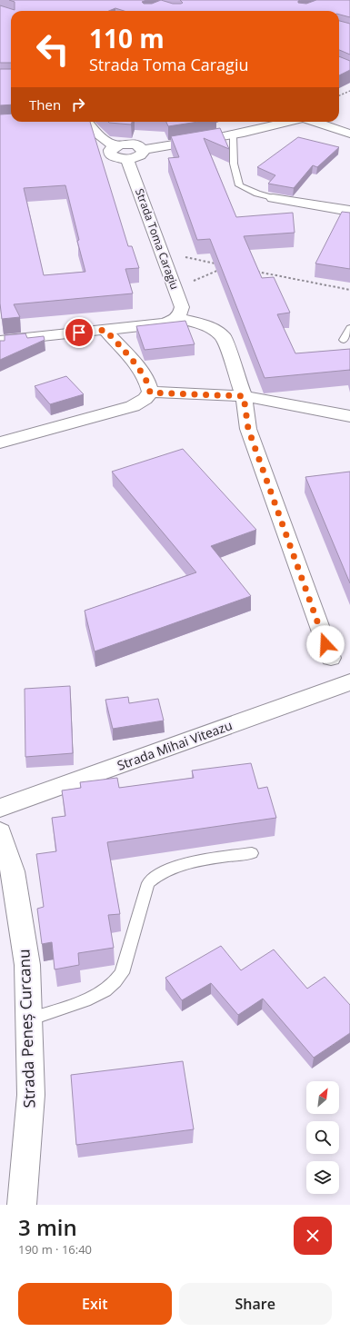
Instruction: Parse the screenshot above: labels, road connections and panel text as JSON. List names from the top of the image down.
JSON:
{
  "streets": {
    "street": ["Strada Toma Caragiu", "Strada Mihai Viteazu", "Strada Peneș Curcanu"]
  },
  "north": "top right",
  "page": {
    "turn": ["110 m", "Strada Toma Caragiu"],
    "then": "Then",
    "heading": ["3 min", "190 m · 16:40"],
    "buttons": ["Exit", "Share"]
  }
}
